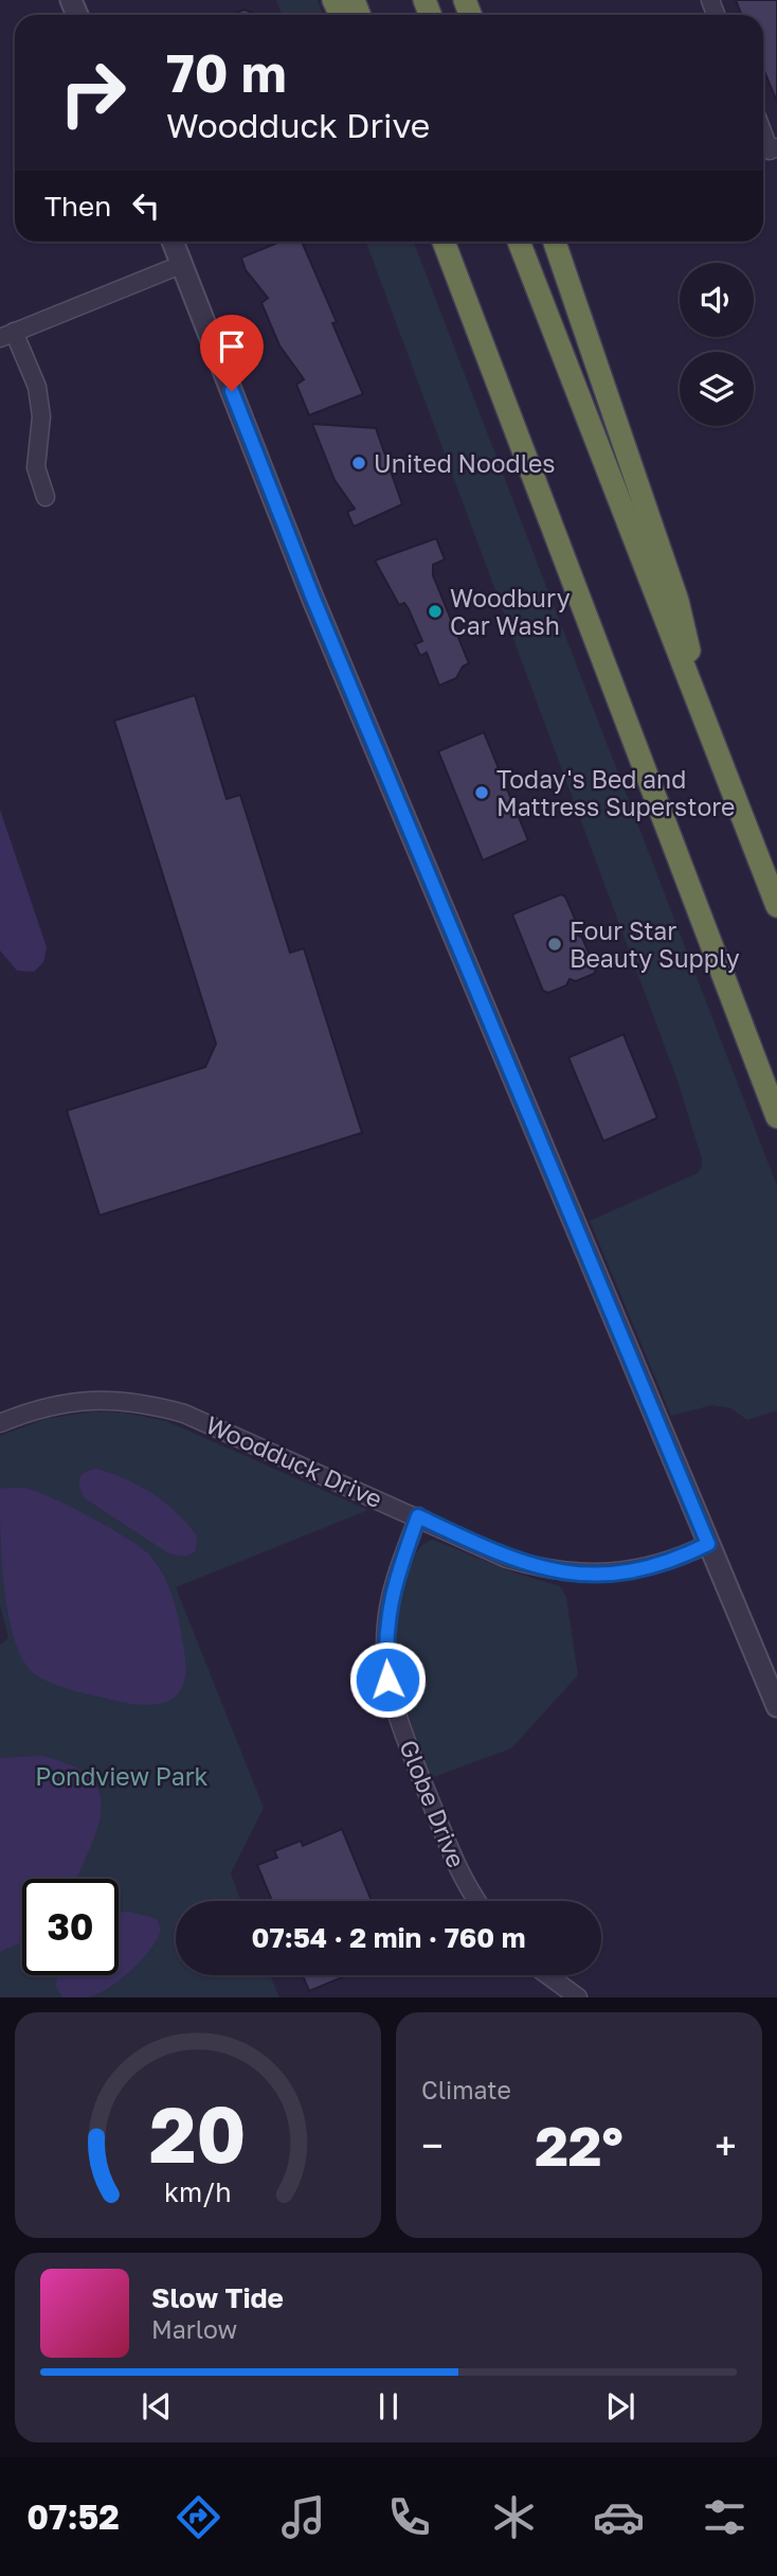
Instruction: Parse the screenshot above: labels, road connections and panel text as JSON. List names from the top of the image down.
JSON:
{
  "streets": {
    "street": ["Woodduck Drive", "Globe Drive"]
  },
  "crossings": [
    ["Woodduck Drive", "Globe Drive"]
  ],
  "parks": ["Pondview Park"],
  "places": [
    "United Noodles",
    "Woodbury Car Wash",
    "Today's Bed and Mattress Superstore",
    "Four Star Beauty Supply"
  ],
  "page": {
    "turn": ["70 m", "Woodduck Drive"],
    "then": "Then",
    "limit": "30",
    "trip": "07:54 · 2 min · 760 m",
    "tile": "Climate",
    "heat": ["−", "22°", "+"],
    "song": ["Slow Tide", "Marlow"],
    "tabs": "07:52",
    "gauge": ["20", "km/h"]
  }
}
